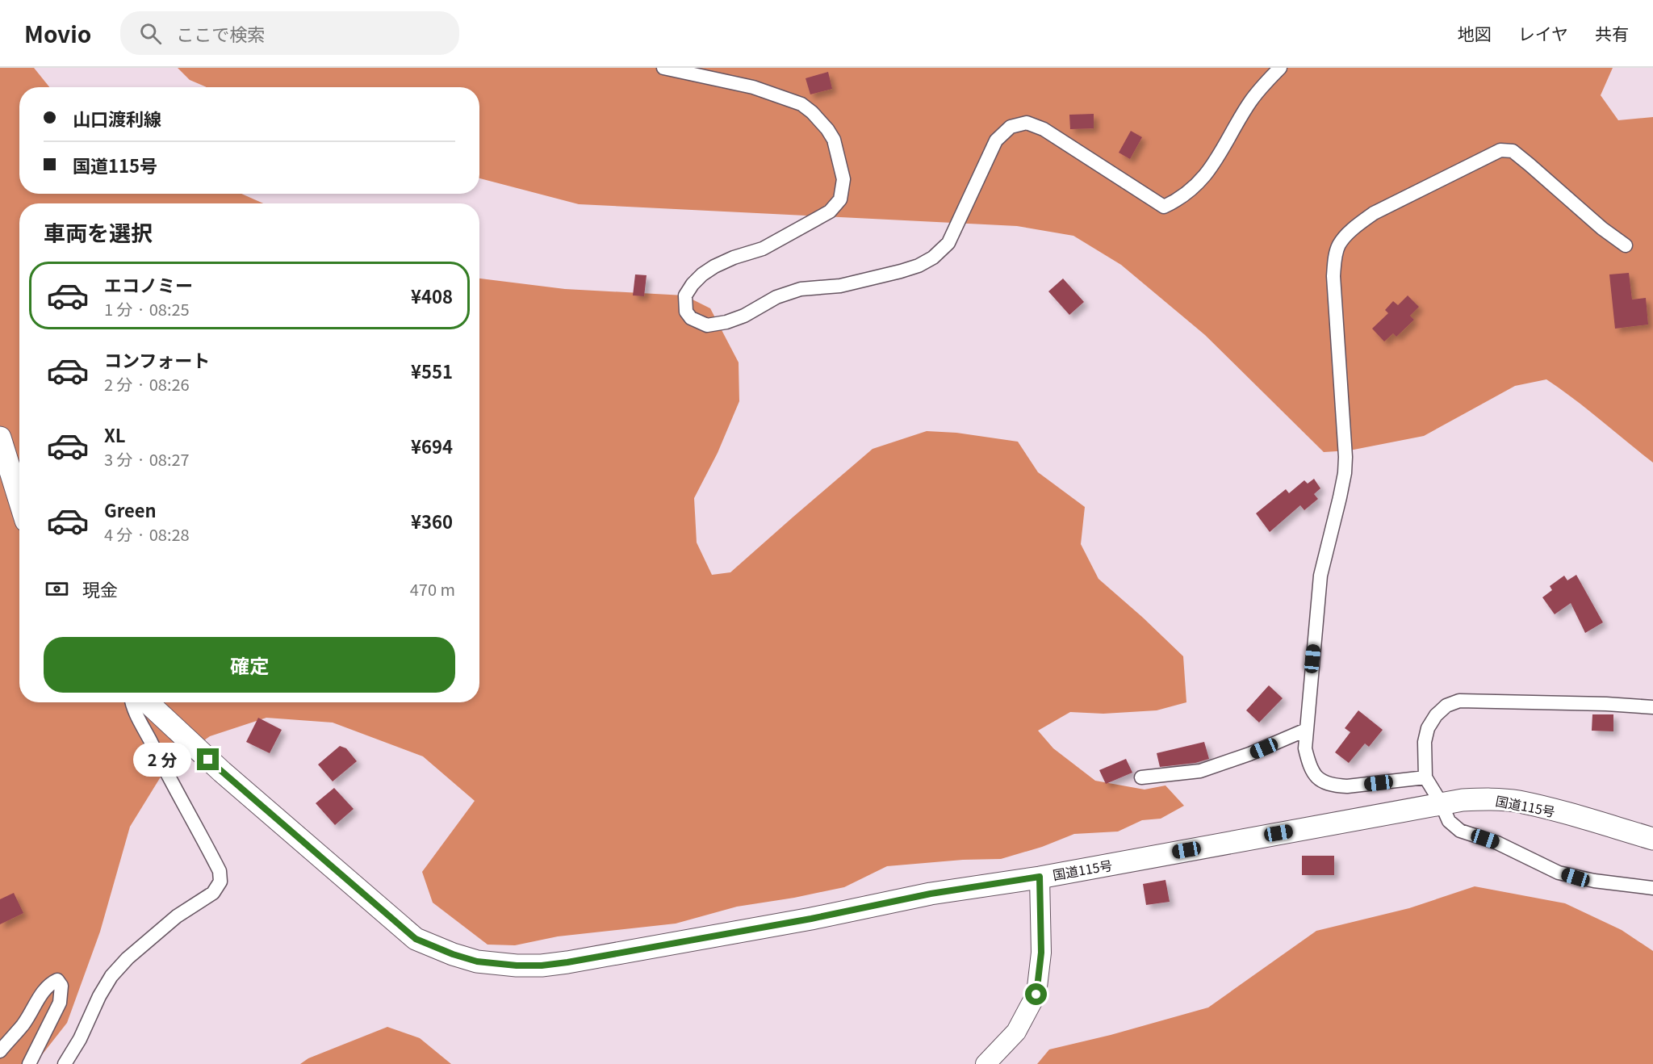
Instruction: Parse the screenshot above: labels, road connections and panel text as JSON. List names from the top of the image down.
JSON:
{
  "streets": {
    "highway": ["国道115号"]
  },
  "page": {
    "header": "Movio",
    "search": "ここで検索",
    "nav": ["地図", "レイヤ", "共有"],
    "banner": ["山口渡利線", "国道115号"],
    "heading": "車両を選択",
    "list": [
      {
        "name": "エコノミー",
        "note": "1 分 · 08:25",
        "value": "¥408"
      },
      {
        "name": "コンフォート",
        "note": "2 分 · 08:26",
        "value": "¥551"
      },
      {
        "name": "XL",
        "note": "3 分 · 08:27",
        "value": "¥694"
      },
      {
        "name": "Green",
        "note": "4 分 · 08:28",
        "value": "¥360"
      }
    ],
    "pay": ["現金", "470 m"],
    "buttons": "確定",
    "bubble": "2 分"
  }
}
